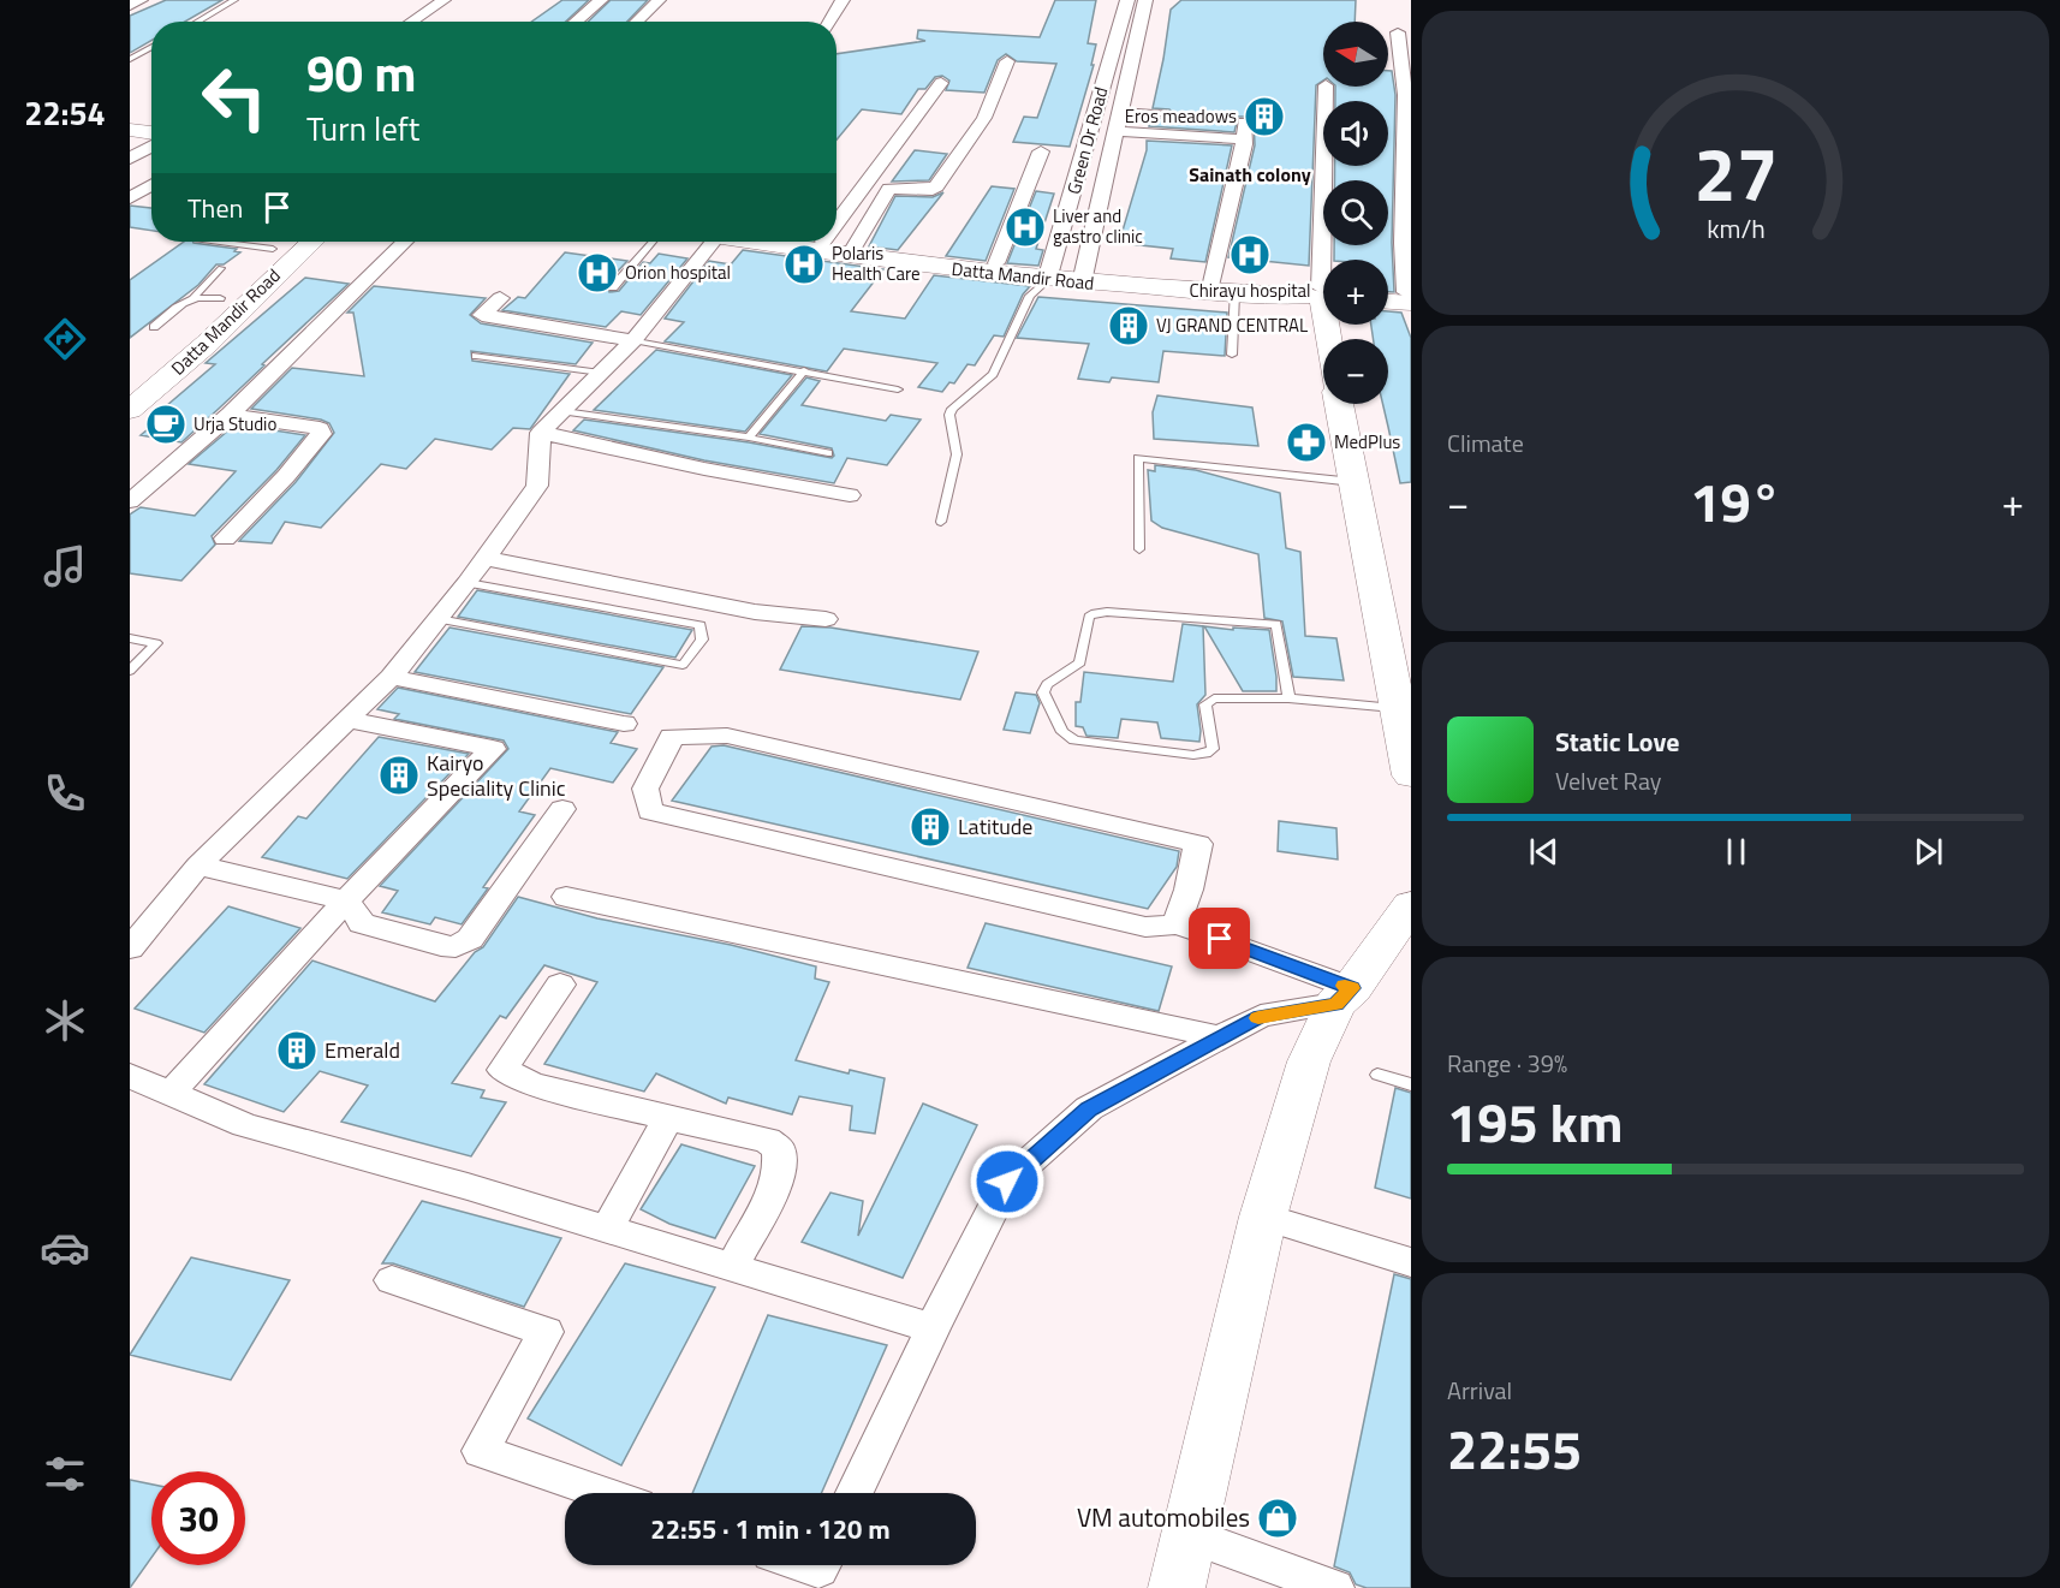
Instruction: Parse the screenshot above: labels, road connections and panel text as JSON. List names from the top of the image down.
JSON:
{
  "streets": {
    "street": ["Green Dr Road", "Datta Mandir Road"]
  },
  "crossings": [
    ["Green Dr Road", "Datta Mandir Road"]
  ],
  "districts": ["Sainath colony"],
  "places": {
    "building": [
      "Eros meadows",
      "VJ GRAND CENTRAL",
      "Kairyo Speciality Clinic",
      "Latitude",
      "Emerald"
    ],
    "hospital": [
      "Liver and gastro clinic",
      "Chirayu hospital",
      "Polaris Health Care",
      "Orion hospital"
    ],
    "cafe": ["Urja Studio"],
    "pharmacy": ["MedPlus"],
    "shop": ["VM automobiles"]
  },
  "north": "left",
  "page": {
    "tabs": "22:54",
    "map_buttons": ["+", "−"],
    "turn": ["90 m", "Turn left"],
    "then": "Then",
    "tile": [
      "Climate",
      ["Range · 39%", "195 km"],
      ["Arrival", "22:55"]
    ],
    "heat": ["−", "19°", "+"],
    "song": ["Static Love", "Velvet Ray"],
    "limit": "30",
    "trip": "22:55 · 1 min · 120 m",
    "gauge": ["27", "km/h"]
  }
}
